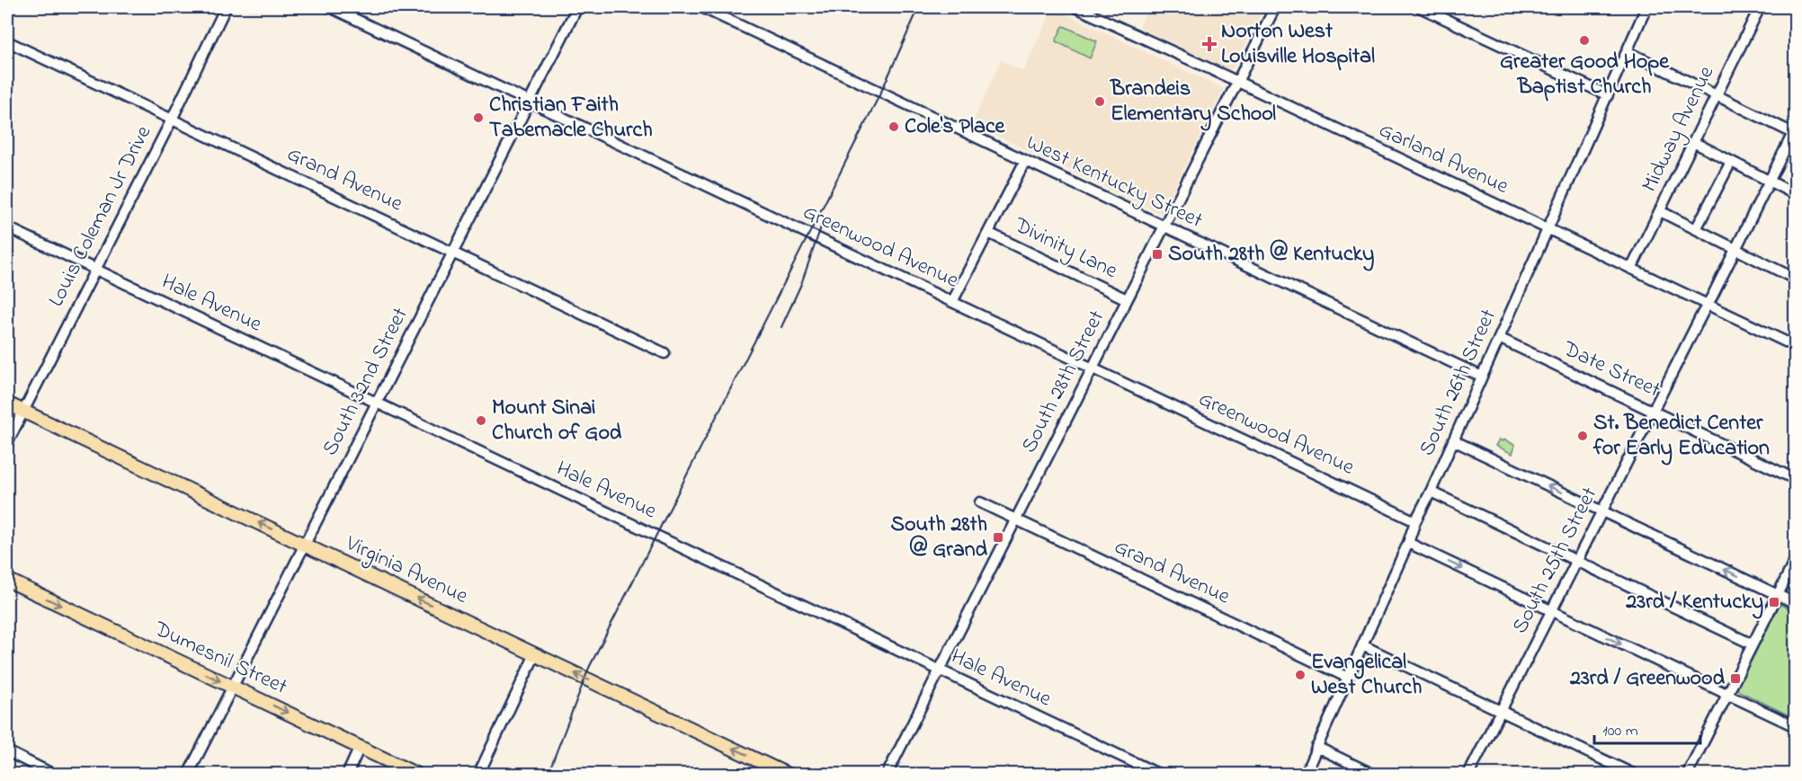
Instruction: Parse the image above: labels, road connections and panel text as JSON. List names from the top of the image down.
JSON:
{
  "streets": {
    "main road": ["Virginia Avenue", "Dumesnil Street"],
    "street": [
      "Midway Avenue",
      "Garland Avenue",
      "Grand Avenue",
      "West Kentucky Street",
      "Louis Coleman Jr Drive",
      "Greenwood Avenue",
      "Divinity Lane",
      "Hale Avenue",
      "Date Street",
      "South 32nd Street",
      "South 28th Street",
      "South 26th Street",
      "South 25th Street"
    ]
  },
  "crossings": [
    ["Midway Avenue", "Garland Avenue"],
    ["Garland Avenue", "South 28th Street"],
    ["Garland Avenue", "South 26th Street"],
    ["Garland Avenue", "South 25th Street"],
    ["Grand Avenue", "Louis Coleman Jr Drive"],
    ["Grand Avenue", "South 32nd Street"],
    ["Grand Avenue", "South 28th Street"],
    ["Grand Avenue", "South 26th Street"],
    ["West Kentucky Street", "South 28th Street"],
    ["West Kentucky Street", "South 26th Street"],
    ["Louis Coleman Jr Drive", "Hale Avenue"],
    ["Louis Coleman Jr Drive", "Virginia Avenue"],
    ["Greenwood Avenue", "South 32nd Street"],
    ["Greenwood Avenue", "South 28th Street"],
    ["Greenwood Avenue", "South 26th Street"],
    ["Divinity Lane", "South 28th Street"],
    ["Hale Avenue", "South 32nd Street"],
    ["Hale Avenue", "South 28th Street"],
    ["Date Street", "South 26th Street"],
    ["Date Street", "South 25th Street"],
    ["South 32nd Street", "Virginia Avenue"],
    ["South 32nd Street", "Dumesnil Street"]
  ],
  "one_way": ["Virginia Avenue", "Dumesnil Street"],
  "places": {
    "other": [
      "Greater Good Hope Baptist Church",
      "Brandeis Elementary School",
      "Christian Faith Tabernacle Church",
      "Cole's Place",
      "Mount Sinai Church of God",
      "St. Benedict Center for Early Education",
      "Evangelical West Church"
    ],
    "health": ["Norton West Louisville Hospital"],
    "transit": [
      "South 28th @ Kentucky",
      "South 28th @ Grand",
      "23rd / Kentucky",
      "23rd / Greenwood"
    ]
  },
  "scale_bar": "100 m"
}
